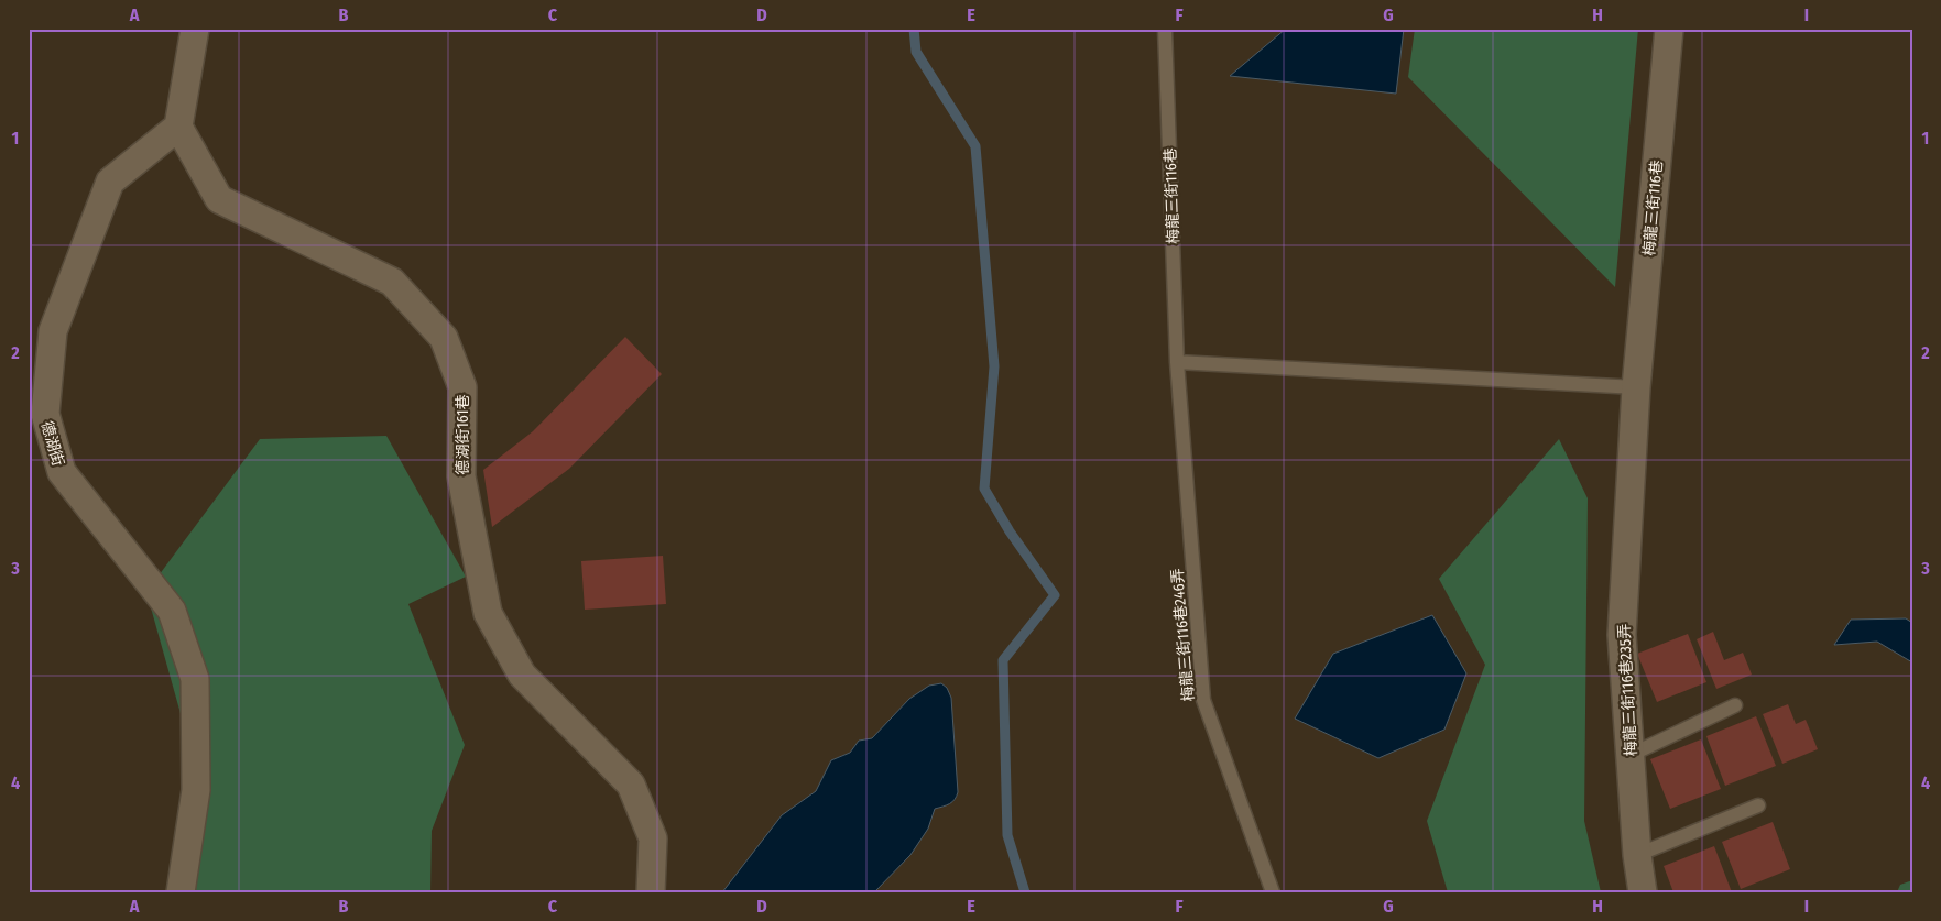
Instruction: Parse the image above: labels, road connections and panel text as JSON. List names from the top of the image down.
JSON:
{
  "streets": {
    "street": [
      "梅龍三街116巷",
      "德湖街161巷",
      "德湖街",
      "梅龍三街116巷235弄"
    ],
    "lane": ["梅龍三街116巷246弄"]
  },
  "crossings": [
    ["梅龍三街116巷", "梅龍三街116巷246弄"],
    ["梅龍三街116巷", "梅龍三街116巷235弄"],
    ["德湖街161巷", "德湖街"]
  ],
  "grid": {
    "columns": [
      "A",
      "B",
      "C",
      "D",
      "E",
      "F",
      "G",
      "H",
      "I"
    ],
    "rows": [
      "1",
      "2",
      "3",
      "4"
    ]
  }
}
